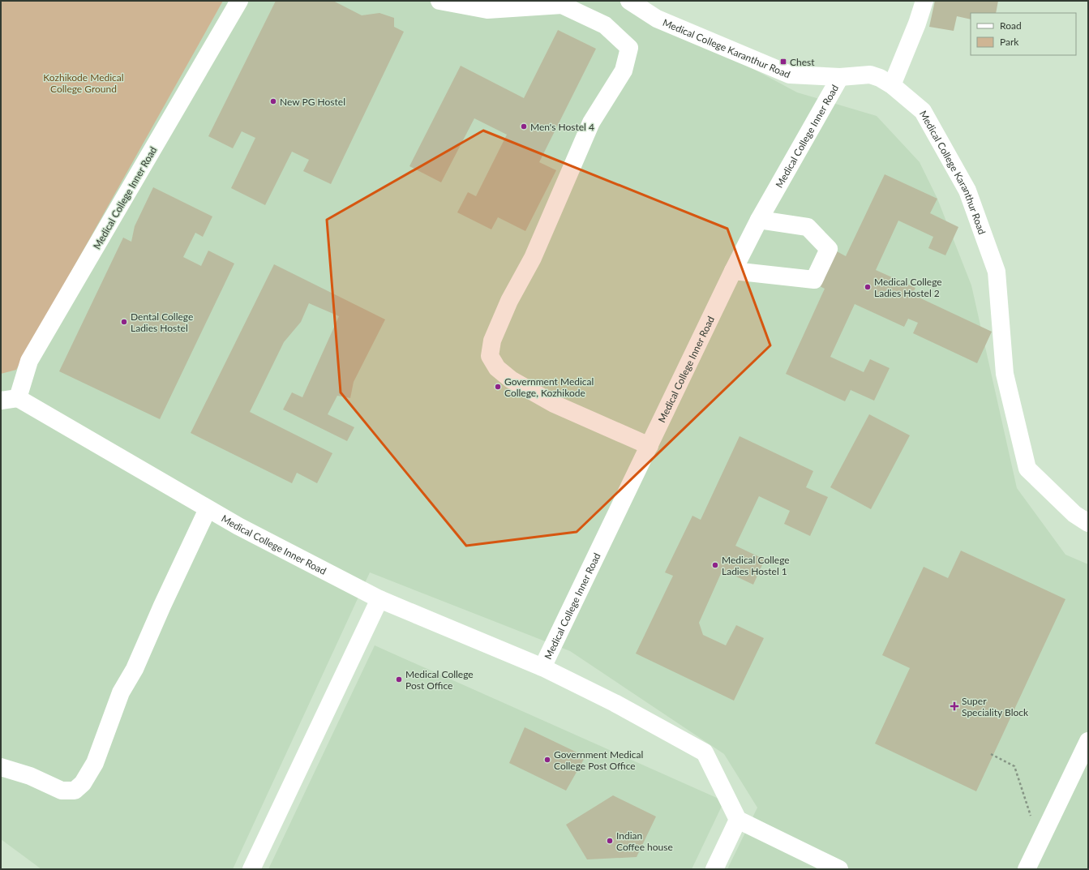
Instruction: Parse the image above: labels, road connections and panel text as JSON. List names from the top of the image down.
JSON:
{
  "streets": {
    "street": ["Medical College Karanthur Road", "Medical College Inner Road"]
  },
  "crossings": [
    ["Medical College Karanthur Road", "Medical College Inner Road"]
  ],
  "parks": ["Kozhikode Medical College Ground"],
  "places": {
    "transit": ["Chest"],
    "other": [
      "New PG Hostel",
      "Men's Hostel 4",
      "Medical College Ladies Hostel 2",
      "Dental College Ladies Hostel",
      "Government Medical College, Kozhikode",
      "Medical College Ladies Hostel 1",
      "Medical College Post Office",
      "Government Medical College Post Office",
      "Indian Coffee house"
    ],
    "health": ["Super Speciality Block"]
  },
  "legend": ["Road", "Park"]
}
